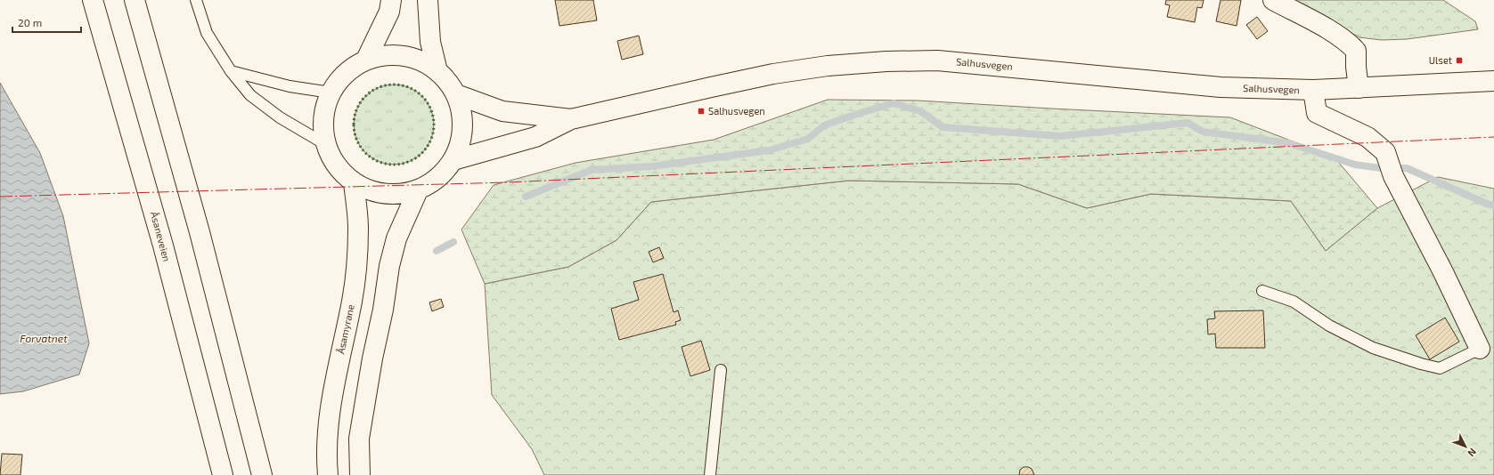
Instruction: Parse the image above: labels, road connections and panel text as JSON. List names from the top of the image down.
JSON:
{
  "streets": {
    "main road": ["Salhusvegen", "Åsaneveien", "Åsamyrane"]
  },
  "water": ["Forvatnet"],
  "places": {
    "transit": ["Ulset", "Salhusvegen"]
  },
  "scale_bar": "20 m",
  "north": "bottom right"
}
